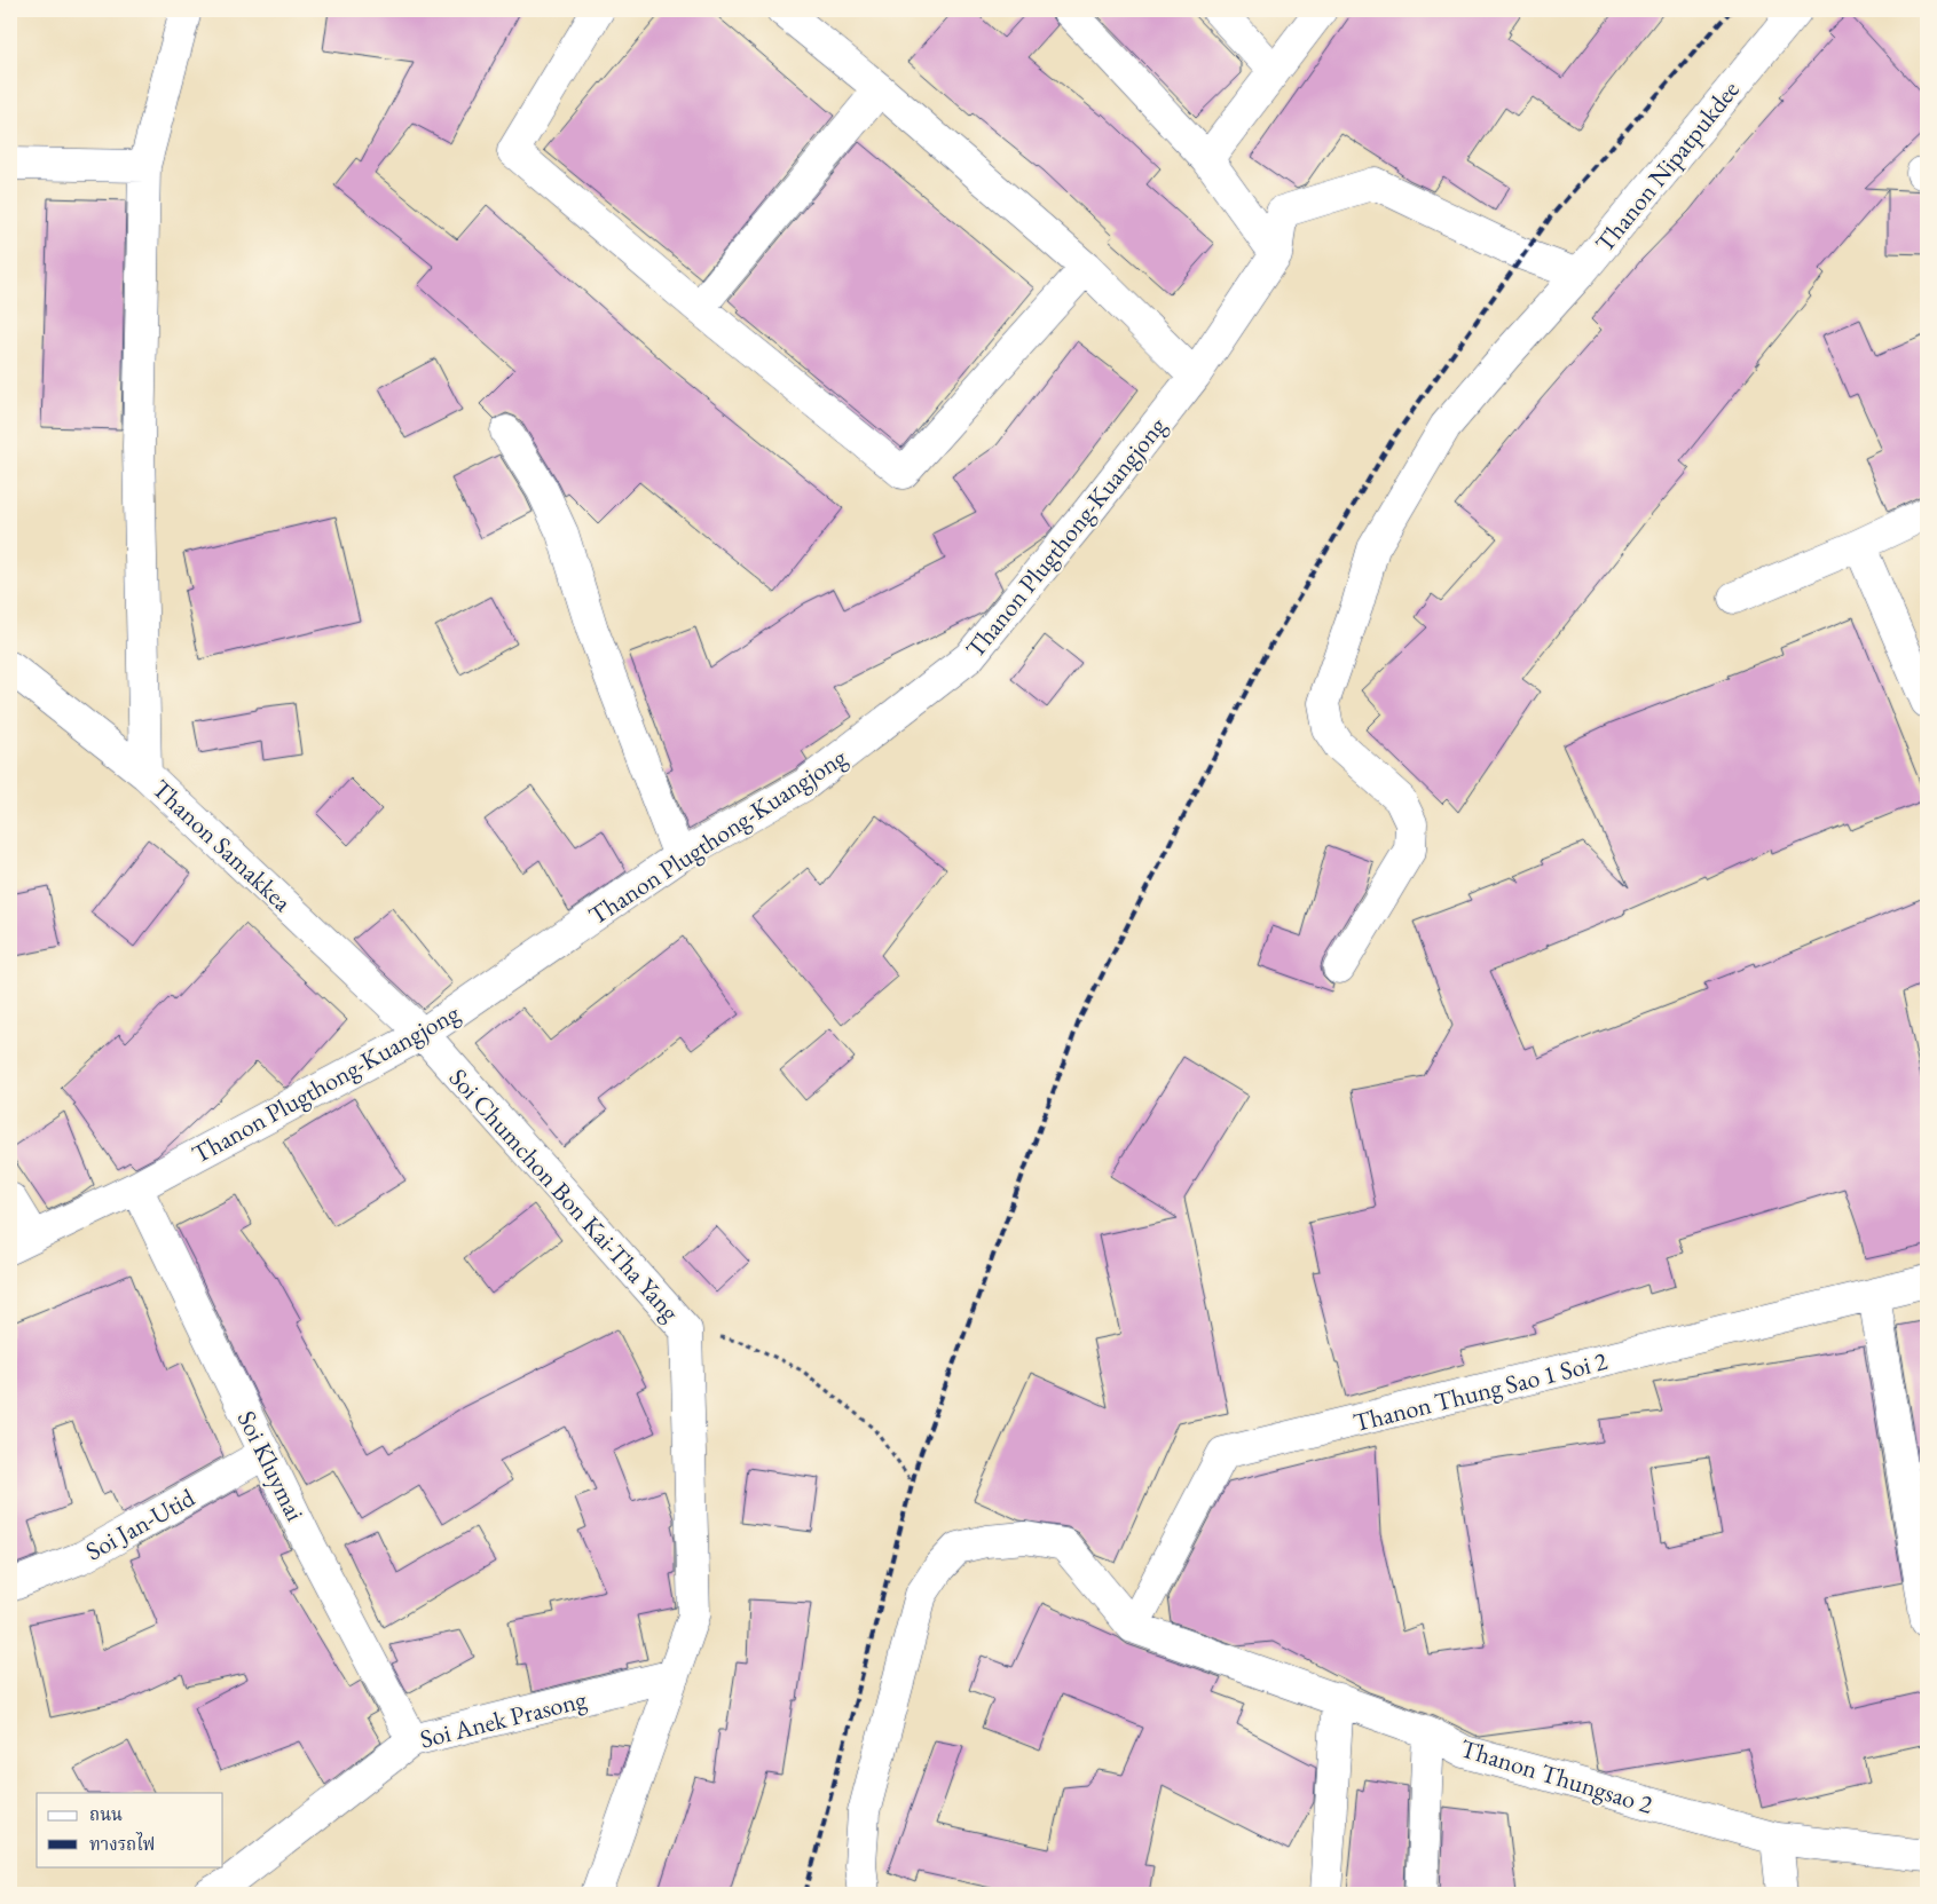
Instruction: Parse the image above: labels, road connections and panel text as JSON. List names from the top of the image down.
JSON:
{
  "streets": {
    "street": [
      "Thanon Nipatpukdee",
      "Thanon Plugthong-Kuangjong",
      "Thanon Samakkea",
      "Soi Chumchon Bon Kai-Tha Yang",
      "Thanon Thung Sao 1 Soi 2",
      "Soi Kluymai",
      "Soi Jan-Utid",
      "Soi Anek Prasong",
      "Thanon Thungsao 2"
    ]
  },
  "crossings": [
    ["Thanon Nipatpukdee", "Thanon Plugthong-Kuangjong"],
    ["Thanon Plugthong-Kuangjong", "Thanon Samakkea"],
    ["Thanon Plugthong-Kuangjong", "Soi Chumchon Bon Kai-Tha Yang"],
    ["Thanon Plugthong-Kuangjong", "Soi Kluymai"],
    ["Thanon Samakkea", "Soi Chumchon Bon Kai-Tha Yang"],
    ["Soi Chumchon Bon Kai-Tha Yang", "Soi Anek Prasong"],
    ["Thanon Thung Sao 1 Soi 2", "Thanon Thungsao 2"],
    ["Soi Kluymai", "Soi Jan-Utid"],
    ["Soi Kluymai", "Soi Anek Prasong"]
  ],
  "legend": ["ถนน", "ทางรถไฟ"]
}
